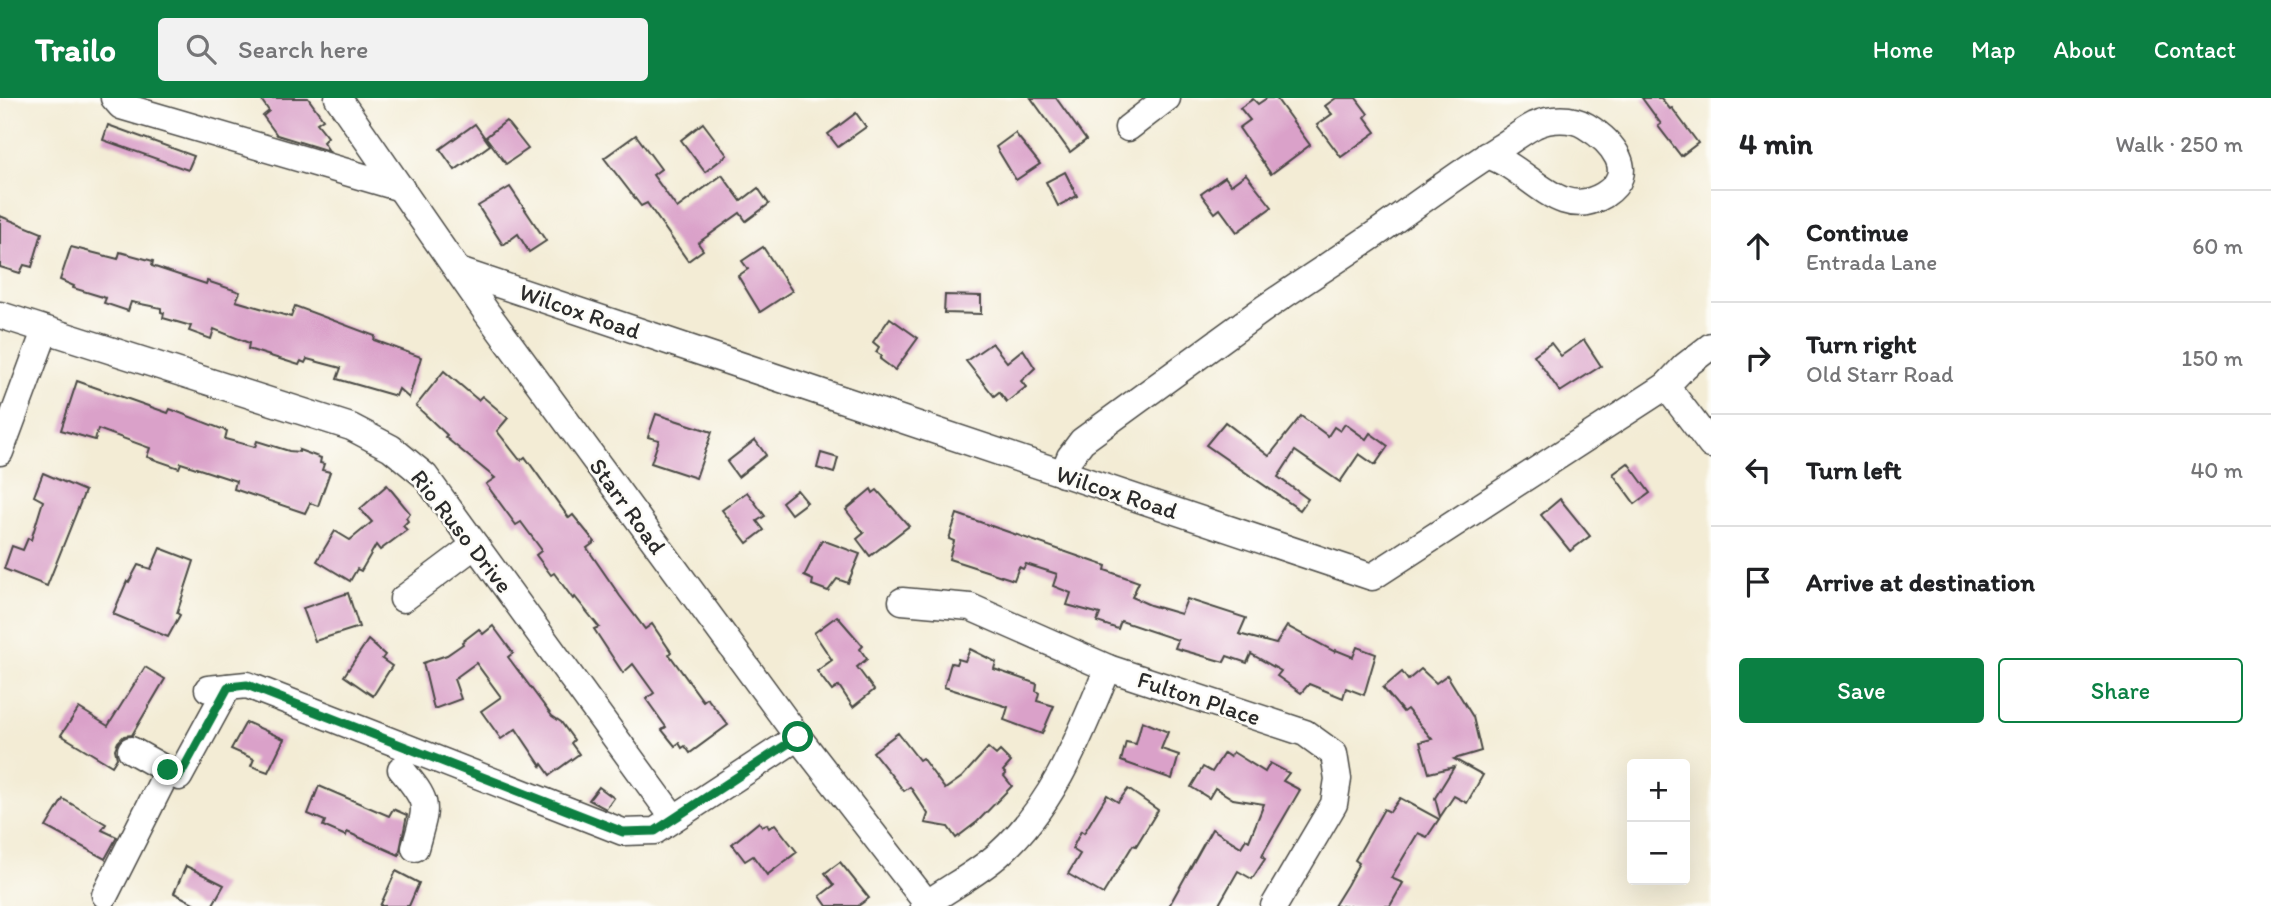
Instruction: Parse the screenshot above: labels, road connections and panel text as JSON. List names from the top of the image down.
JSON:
{
  "streets": {
    "street": [
      "Wilcox Road",
      "Starr Road",
      "Rio Ruso Drive",
      "Fulton Place"
    ]
  },
  "crossings": [
    ["Wilcox Road", "Starr Road"]
  ],
  "page": {
    "header": "Trailo",
    "search": "Search here",
    "nav": [
      "Home",
      "Map",
      "About",
      "Contact"
    ],
    "heading": ["4 min", "Walk · 250 m"],
    "list": [
      ["Continue", "Entrada Lane", "60 m"],
      ["Turn right", "Old Starr Road", "150 m"],
      ["Turn left", "40 m"],
      "Arrive at destination"
    ],
    "buttons": ["Save", "Share"],
    "map_buttons": ["+", "−"]
  }
}
